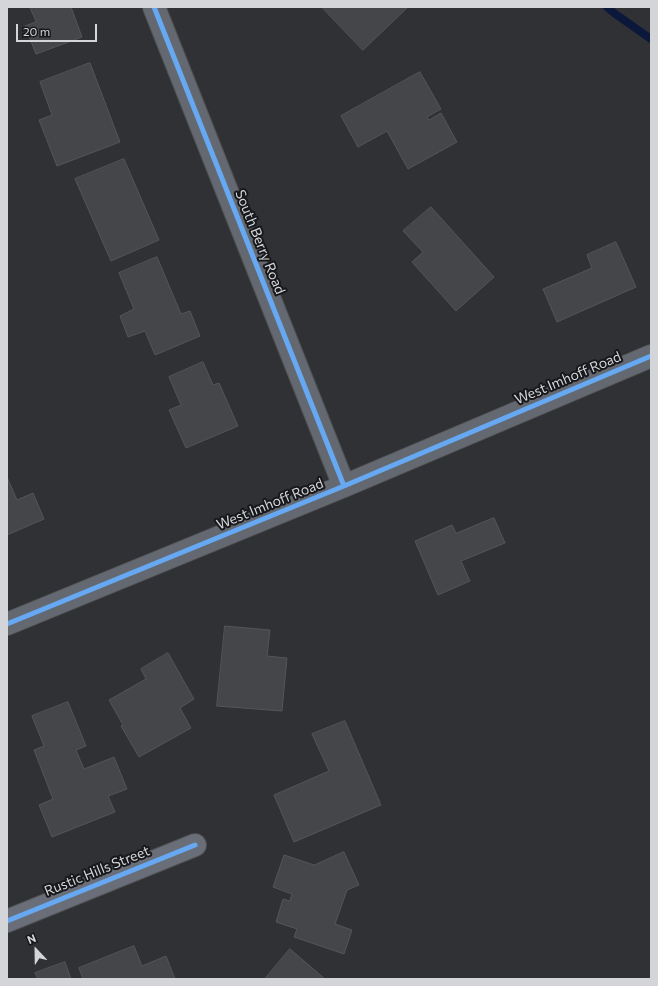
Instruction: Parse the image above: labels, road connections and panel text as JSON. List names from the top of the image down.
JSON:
{
  "streets": {
    "street": ["South Berry Road", "West Imhoff Road", "Rustic Hills Street"]
  },
  "crossings": [
    ["South Berry Road", "West Imhoff Road"]
  ],
  "scale_bar": "20 m",
  "north": "top"
}
